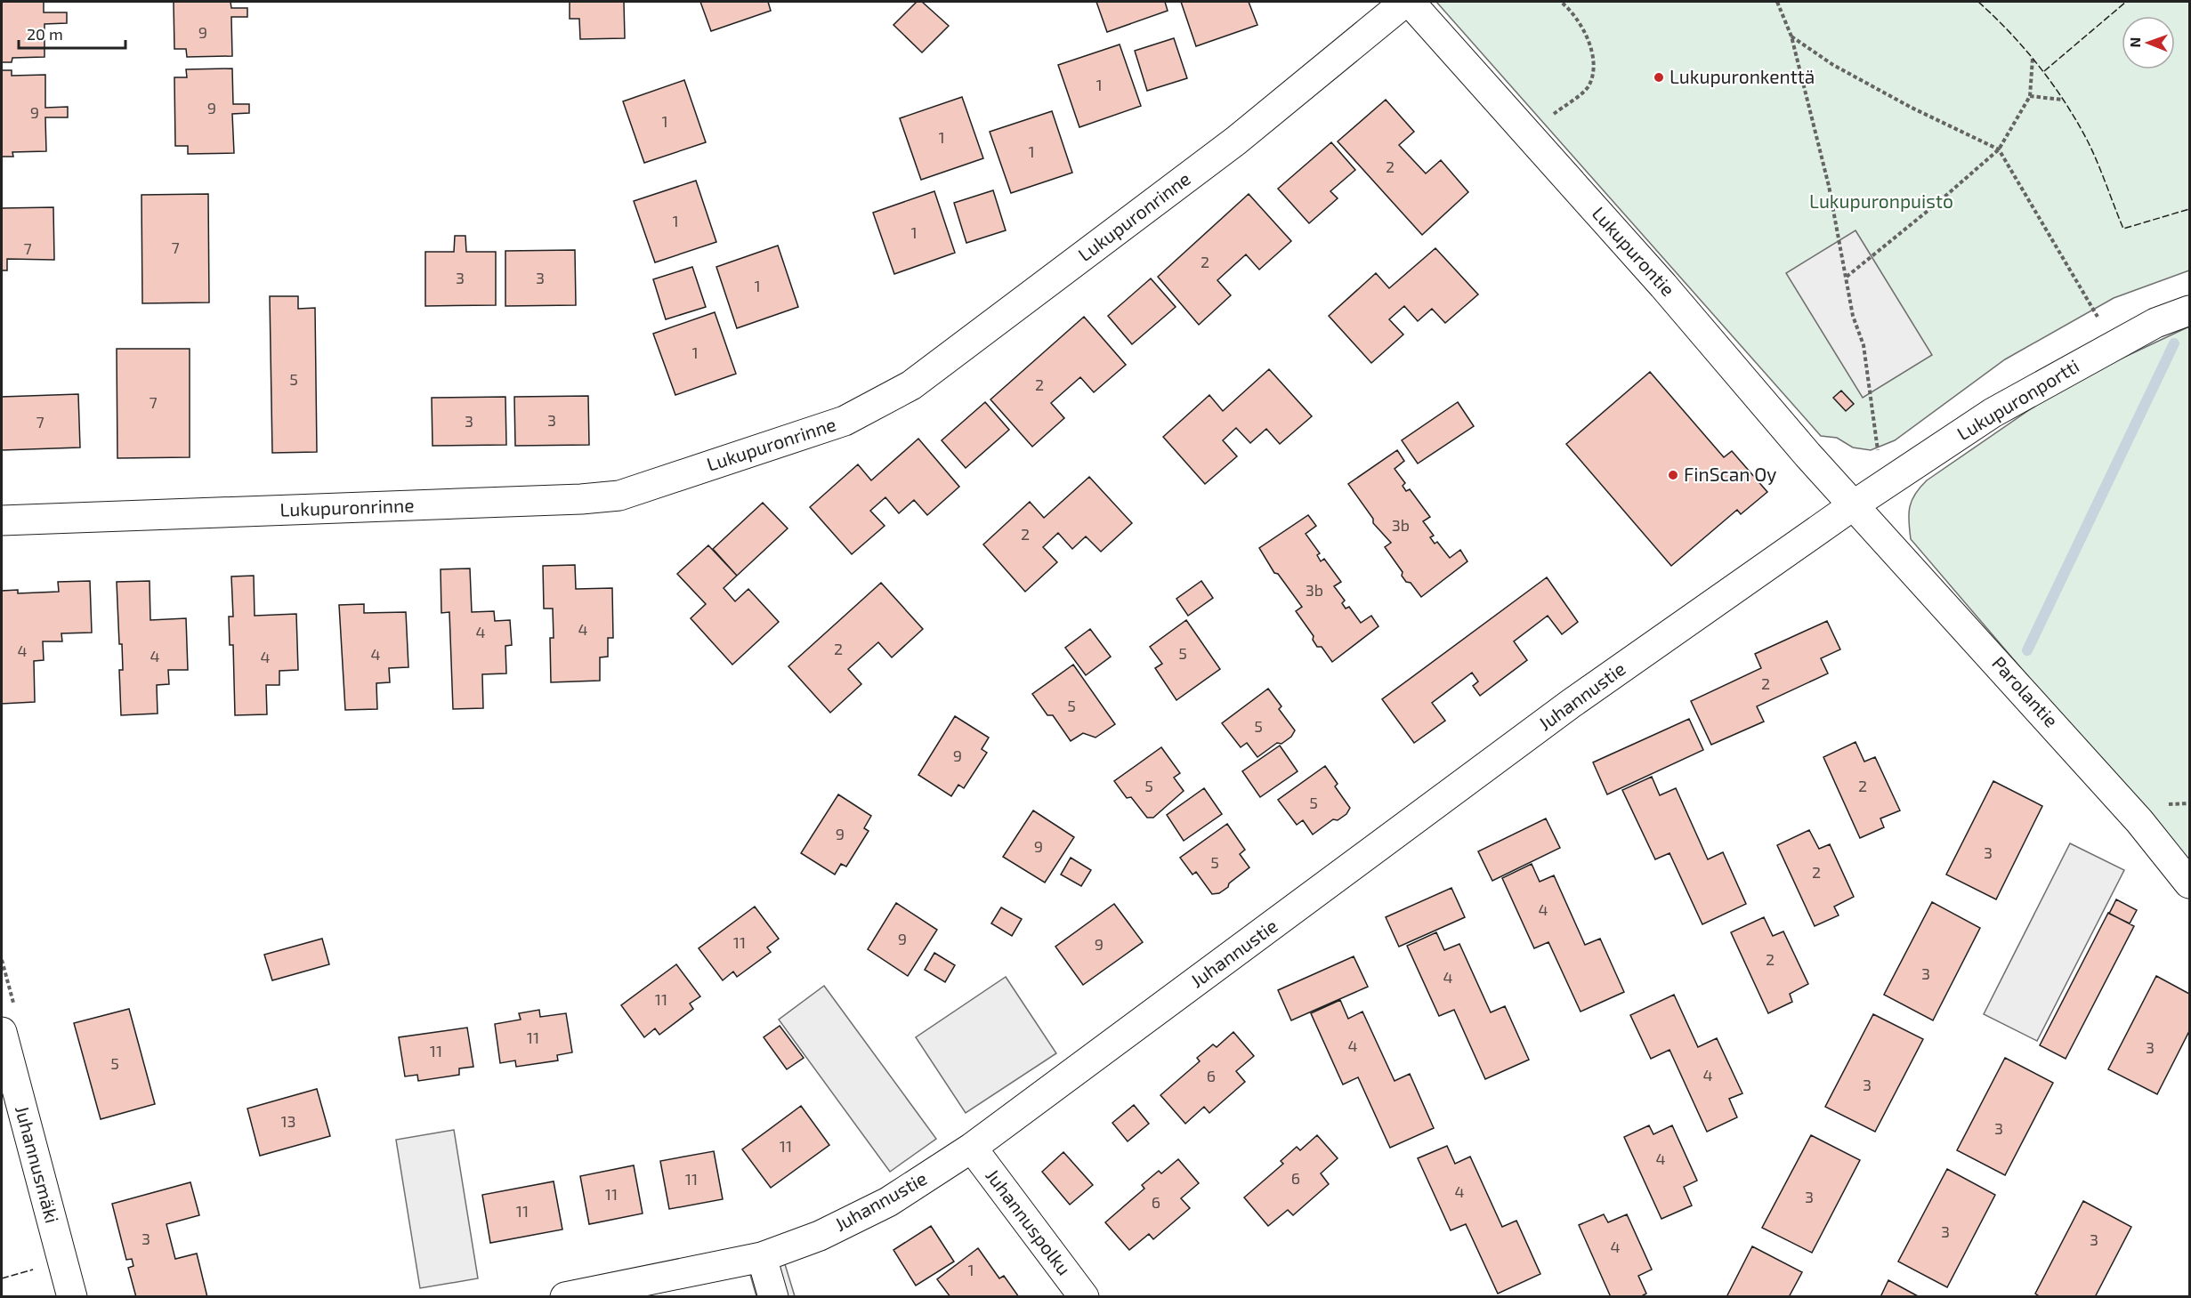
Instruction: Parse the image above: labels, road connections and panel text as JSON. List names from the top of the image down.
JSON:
{
  "streets": {
    "street": [
      "Lukupuronrinne",
      "Lukupurontie",
      "Lukupuronportti",
      "Parolantie",
      "Juhannustie",
      "Juhannusmäki",
      "Juhannuspolku"
    ]
  },
  "crossings": [
    ["Lukupurontie", "Lukupuronportti"],
    ["Lukupurontie", "Parolantie"],
    ["Lukupurontie", "Juhannustie"],
    ["Lukupuronportti", "Parolantie"],
    ["Lukupuronportti", "Juhannustie"],
    ["Parolantie", "Juhannustie"],
    ["Juhannustie", "Juhannuspolku"]
  ],
  "parks": ["Lukupuronpuisto"],
  "places": ["Lukupuronkenttä", "FinScan Oy"],
  "house_numbers": [
    "9",
    "1",
    "9",
    "9",
    "1",
    "1",
    "1",
    "2",
    "1",
    "1",
    "7",
    "7",
    "2",
    "3",
    "3",
    "1",
    "1",
    "5",
    "2",
    "7",
    "3",
    "3",
    "7",
    "3b",
    "2",
    "3b",
    "4",
    "4",
    "2",
    "4",
    "5",
    "4",
    "4",
    "4",
    "2",
    "5",
    "5",
    "9",
    "5",
    "2",
    "5",
    "9",
    "9",
    "3",
    "5",
    "2",
    "4",
    "9",
    "11",
    "9",
    "2",
    "3",
    "4",
    "11",
    "11",
    "4",
    "3",
    "11",
    "5",
    "4",
    "6",
    "3",
    "13",
    "3",
    "11",
    "4",
    "6",
    "11",
    "4",
    "11",
    "3",
    "6",
    "11",
    "3",
    "3",
    "3",
    "4",
    "1"
  ],
  "scale_bar": "20 m",
  "north": "left"
}
